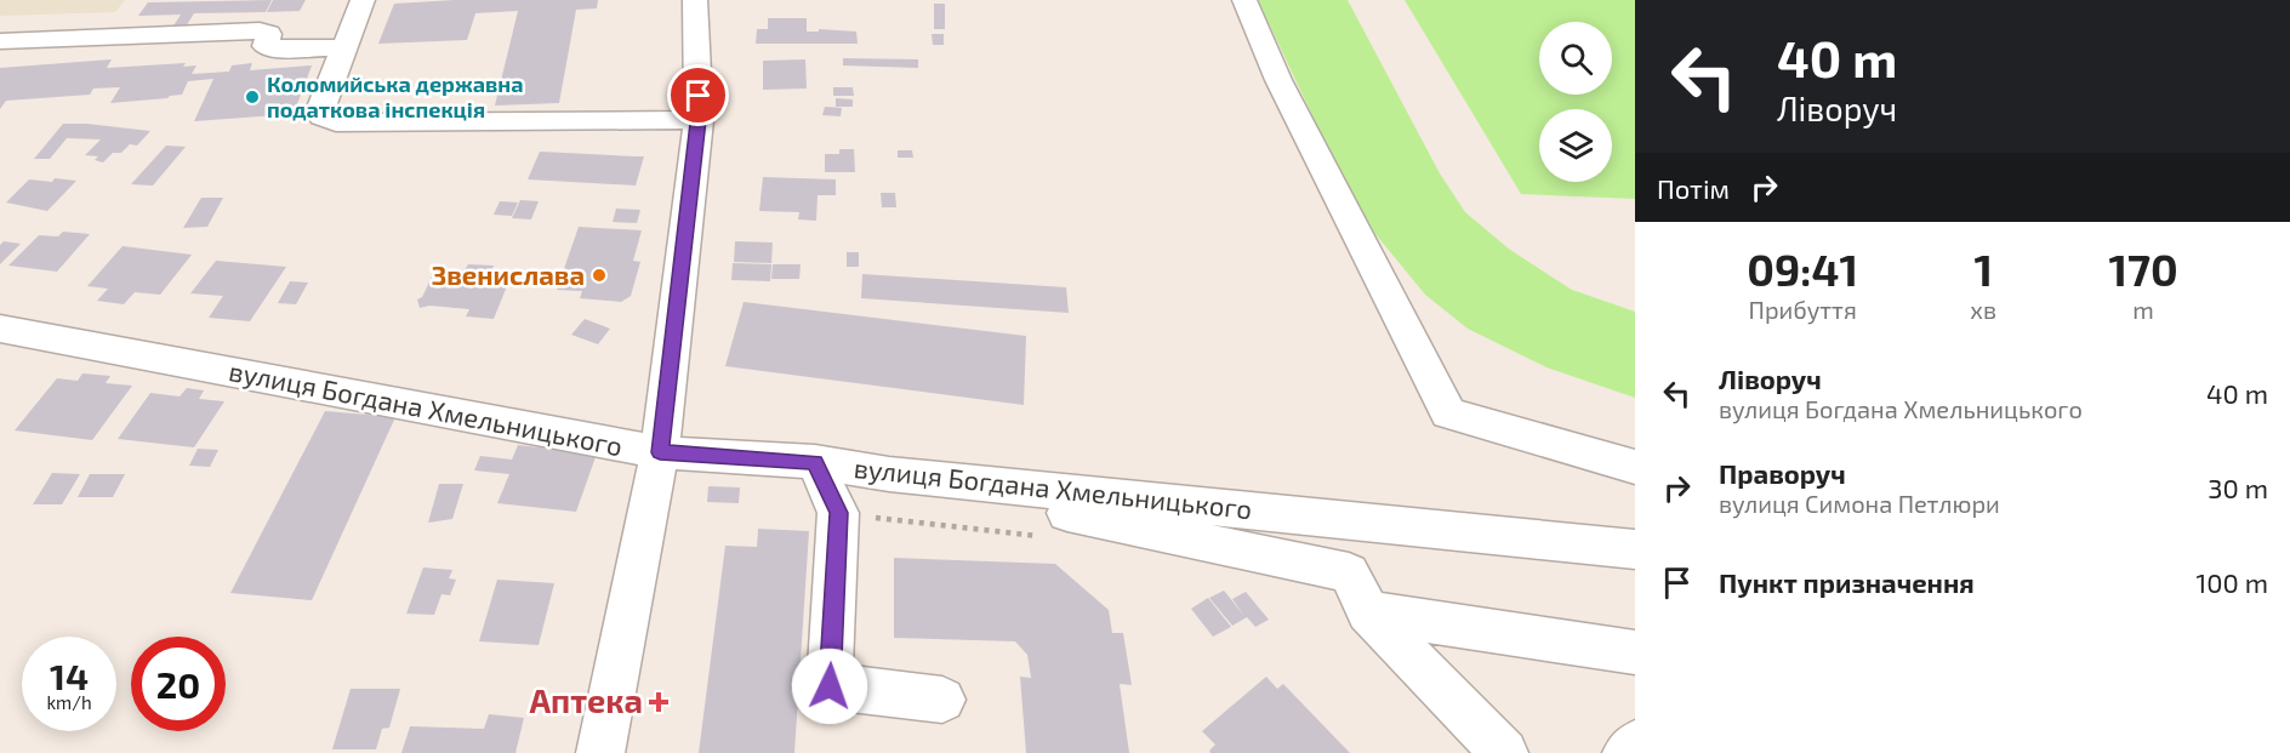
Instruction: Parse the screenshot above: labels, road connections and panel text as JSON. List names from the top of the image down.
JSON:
{
  "streets": {
    "street": ["вулиця Богдана Хмельницького"]
  },
  "places": {
    "other": ["Коломийська державна податкова інспекція", "Звенислава"],
    "health": ["Аптека"]
  },
  "page": {
    "turn": ["40 m", "Ліворуч"],
    "then": "Потім",
    "eta": [
      "09:41",
      "Прибуття",
      "1",
      "хв",
      "170",
      "m"
    ],
    "list": [
      {
        "name": "Ліворуч",
        "note": "вулиця Богдана Хмельницького",
        "value": "40 m"
      },
      {
        "name": "Праворуч",
        "note": "вулиця Симона Петлюри",
        "value": "30 m"
      },
      {
        "name": "Пункт призначення",
        "value": "100 m"
      }
    ],
    "speed": "14 km/h",
    "limit": "20"
  }
}
